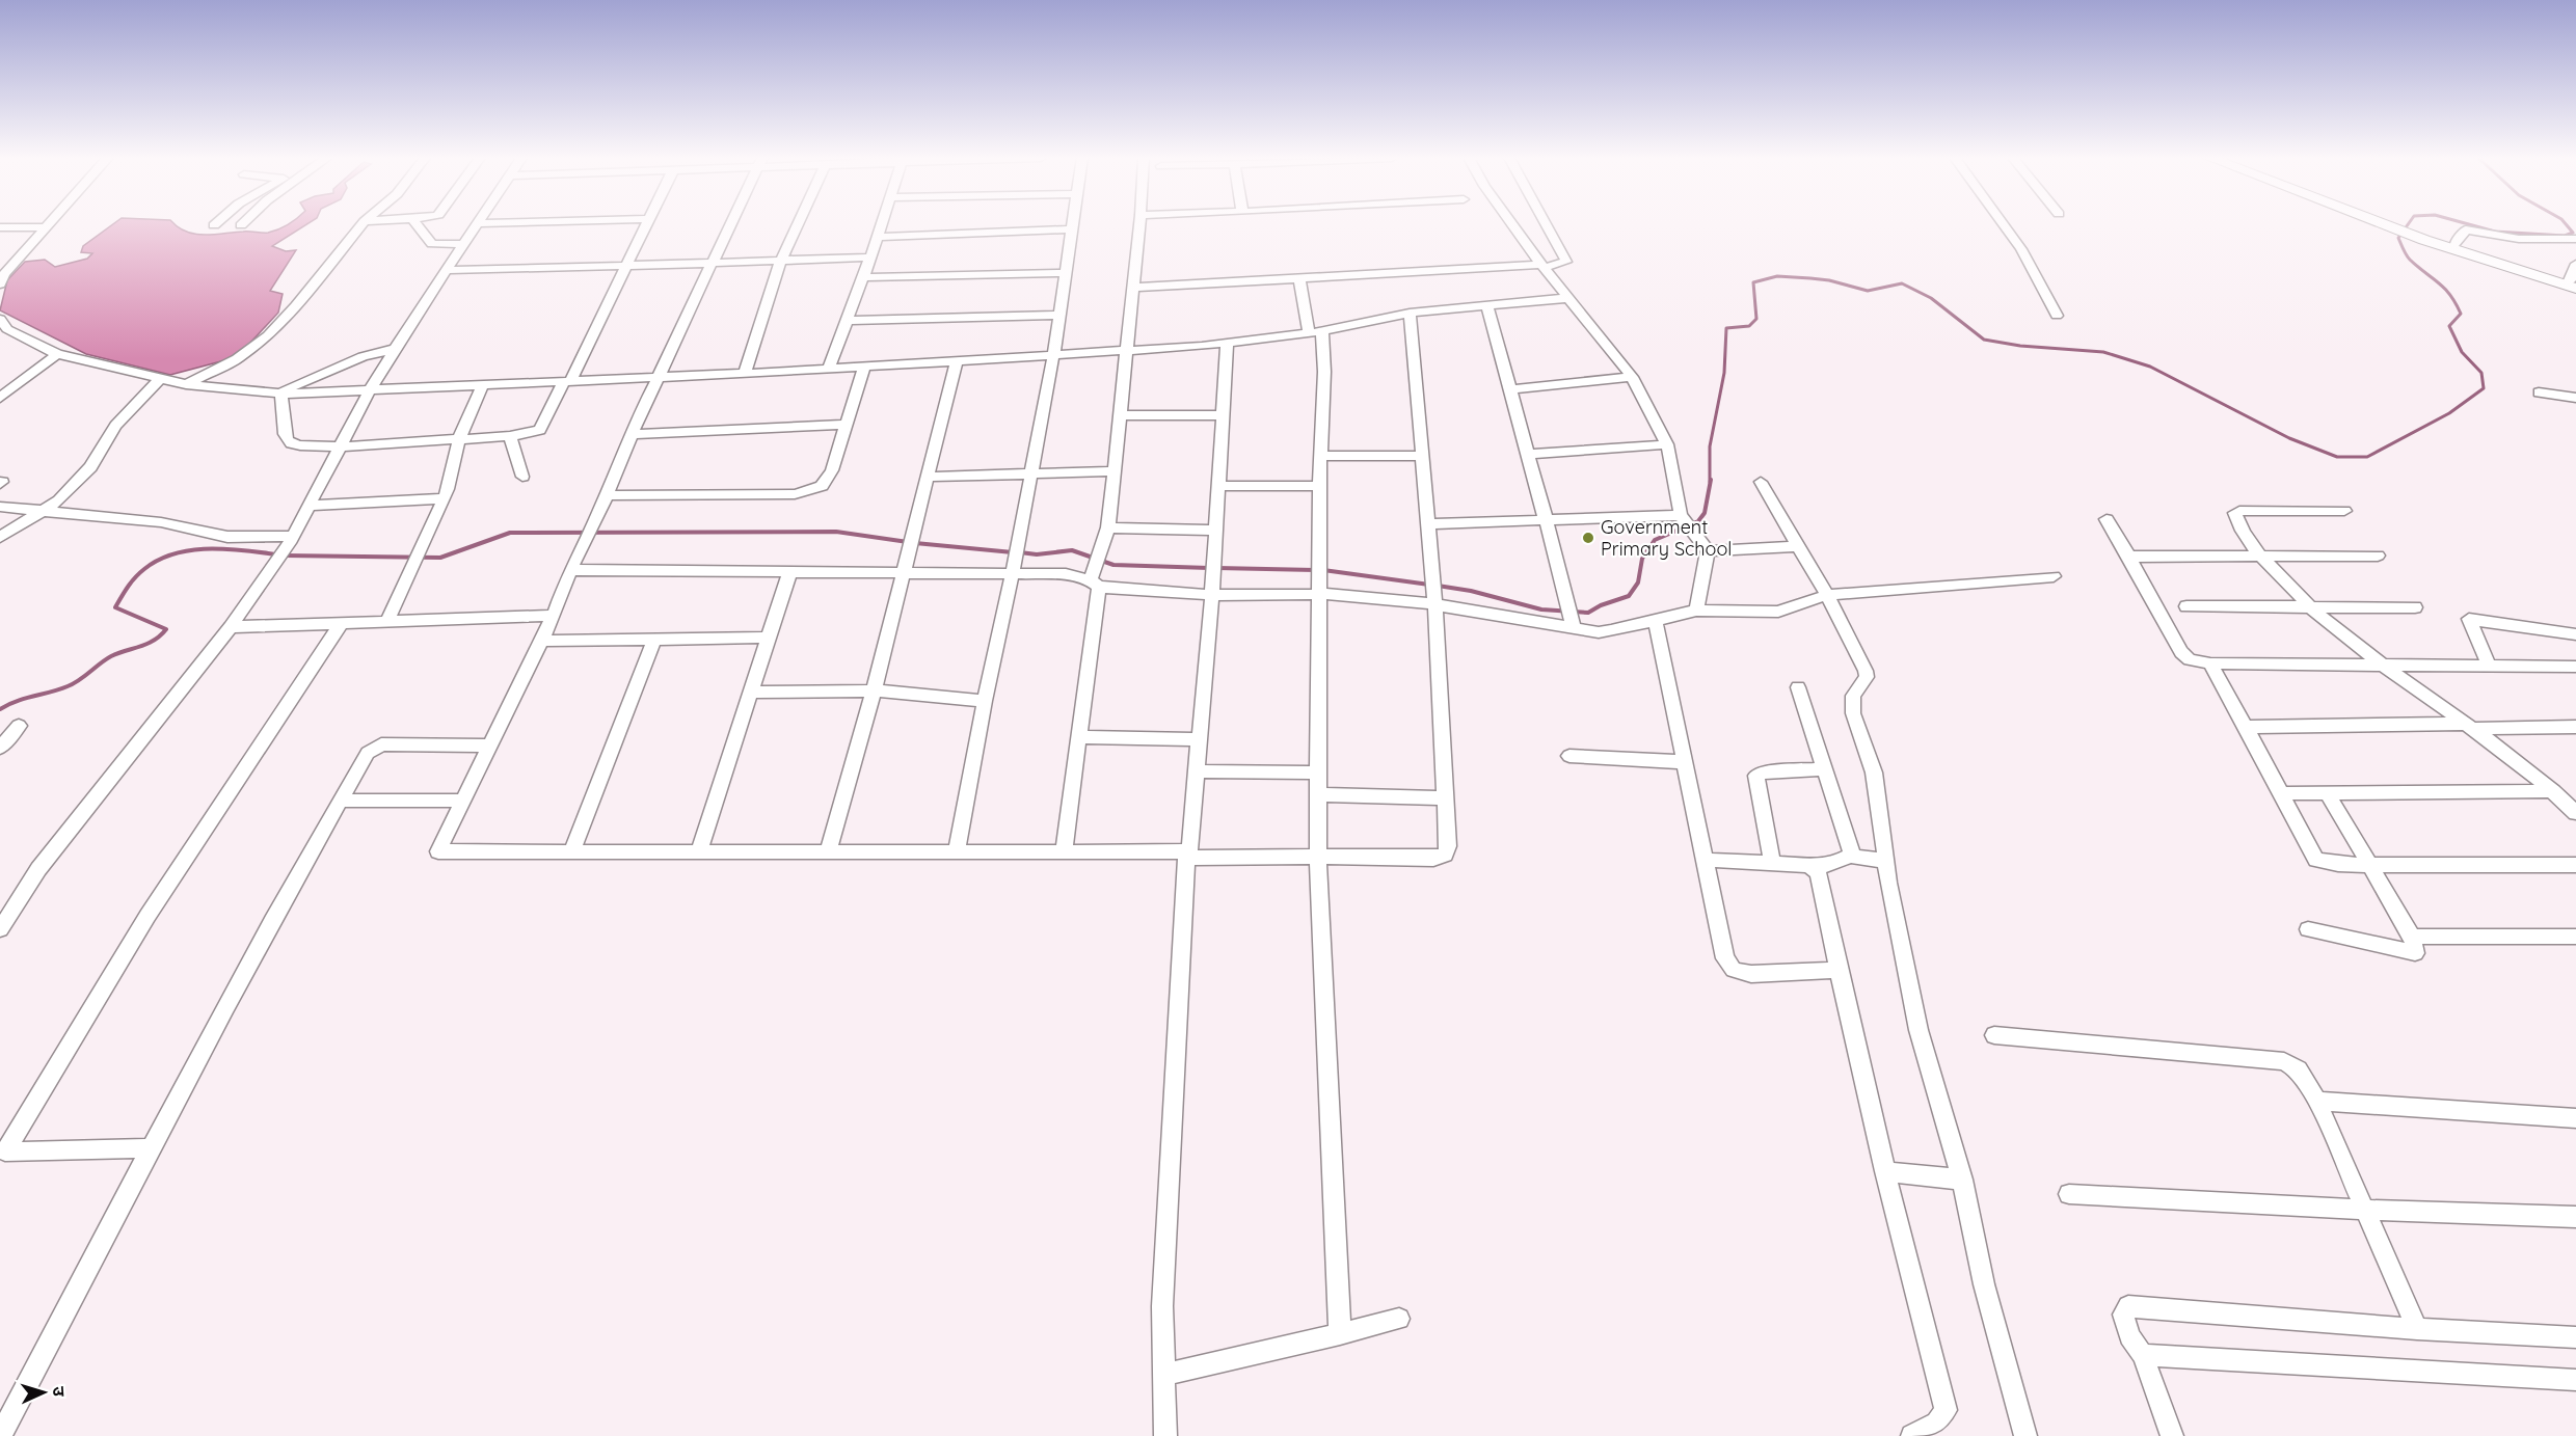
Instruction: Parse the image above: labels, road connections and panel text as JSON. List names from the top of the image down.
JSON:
{
  "places": ["Government Primary School"],
  "north": "right"
}
